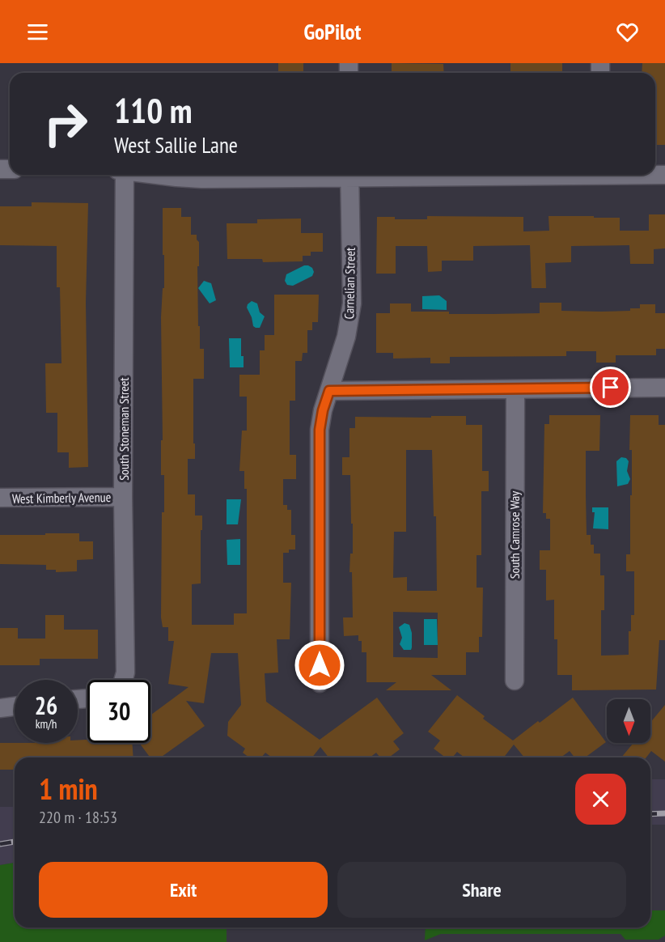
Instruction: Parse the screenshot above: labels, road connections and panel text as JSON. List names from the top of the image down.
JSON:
{
  "streets": {
    "street": [
      "Carnelian Street",
      "South Stoneman Street",
      "West Kimberly Avenue",
      "South Camrose Way"
    ]
  },
  "crossings": [
    ["South Stoneman Street", "West Kimberly Avenue"]
  ],
  "north": "bottom",
  "page": {
    "header": "GoPilot",
    "turn": ["110 m", "West Sallie Lane"],
    "speed": "26 km/h",
    "limit": "30",
    "heading": ["1 min", "220 m · 18:53"],
    "buttons": ["Exit", "Share"]
  }
}
